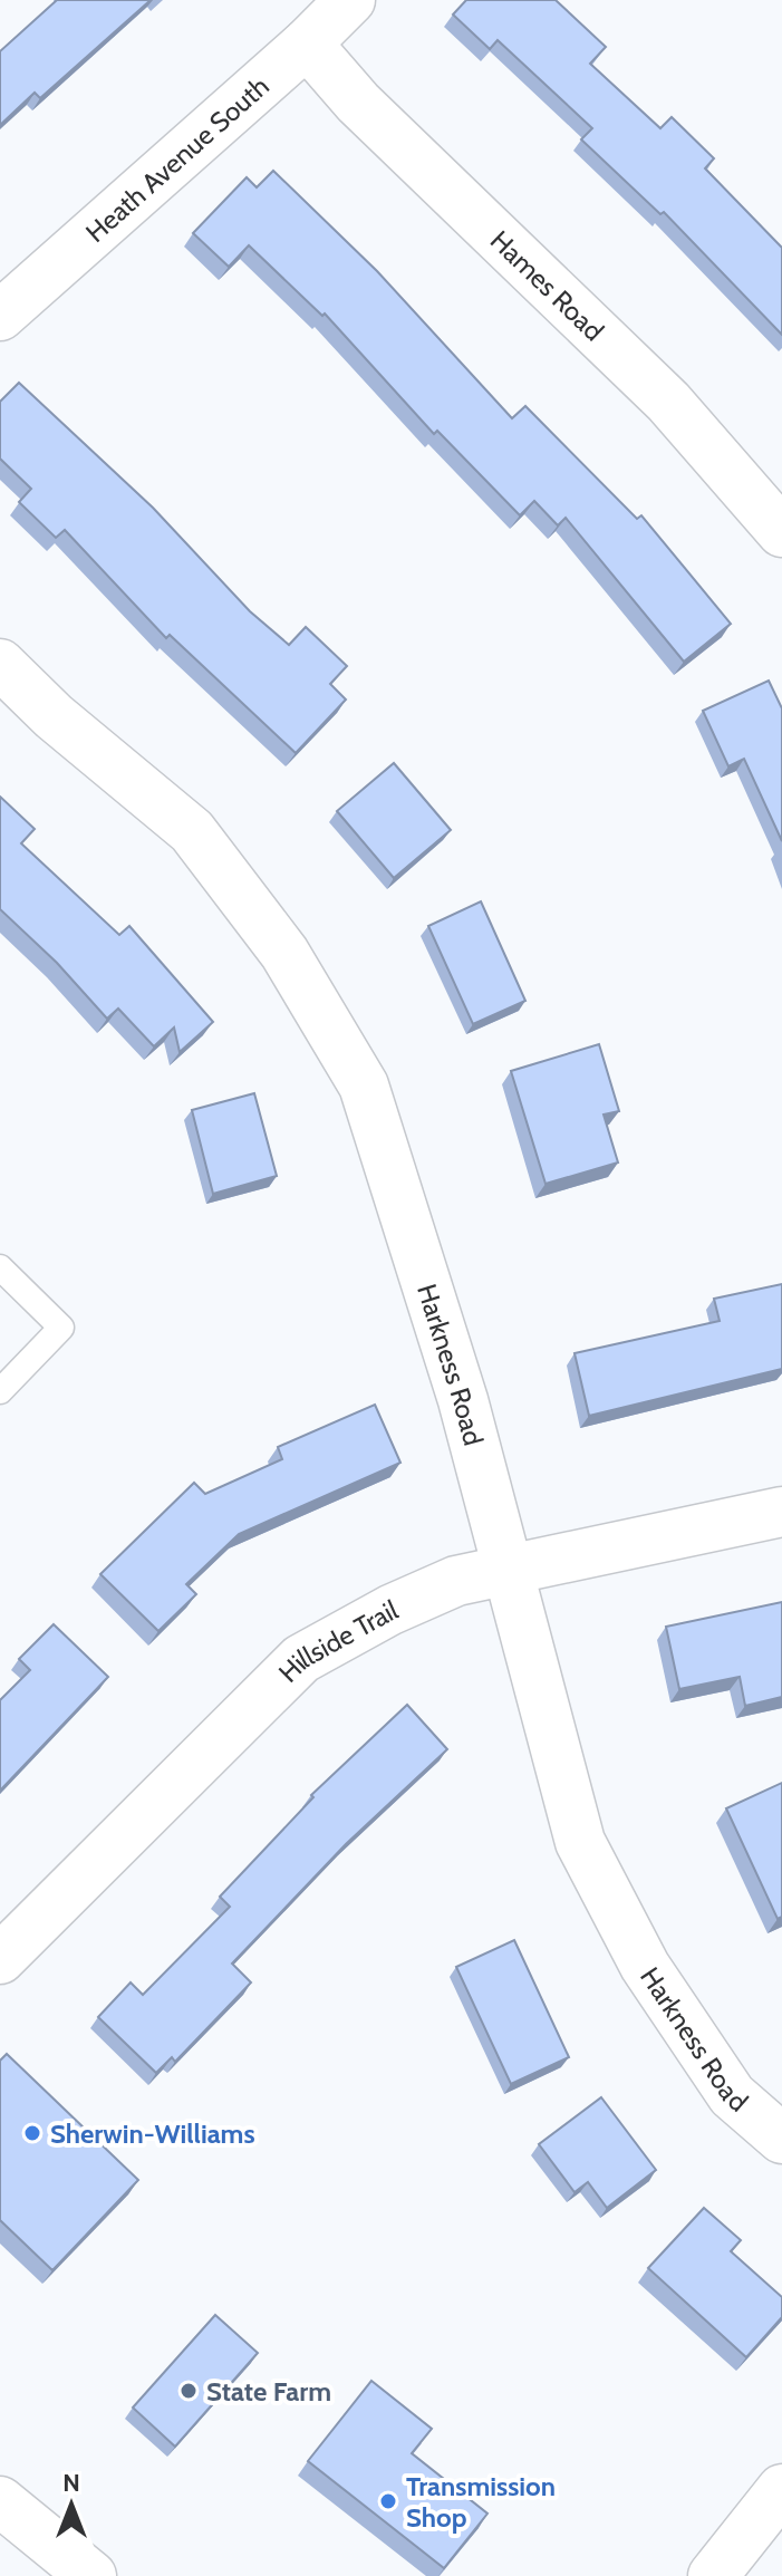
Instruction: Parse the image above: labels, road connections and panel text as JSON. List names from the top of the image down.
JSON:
{
  "streets": {
    "street": [
      "Heath Avenue South",
      "Hames Road",
      "Harkness Road",
      "Hillside Trail"
    ]
  },
  "crossings": [
    ["Heath Avenue South", "Hames Road"],
    ["Harkness Road", "Hillside Trail"]
  ],
  "places": ["Sherwin-Williams", "State Farm", "Transmission Shop"],
  "north": "top"
}
